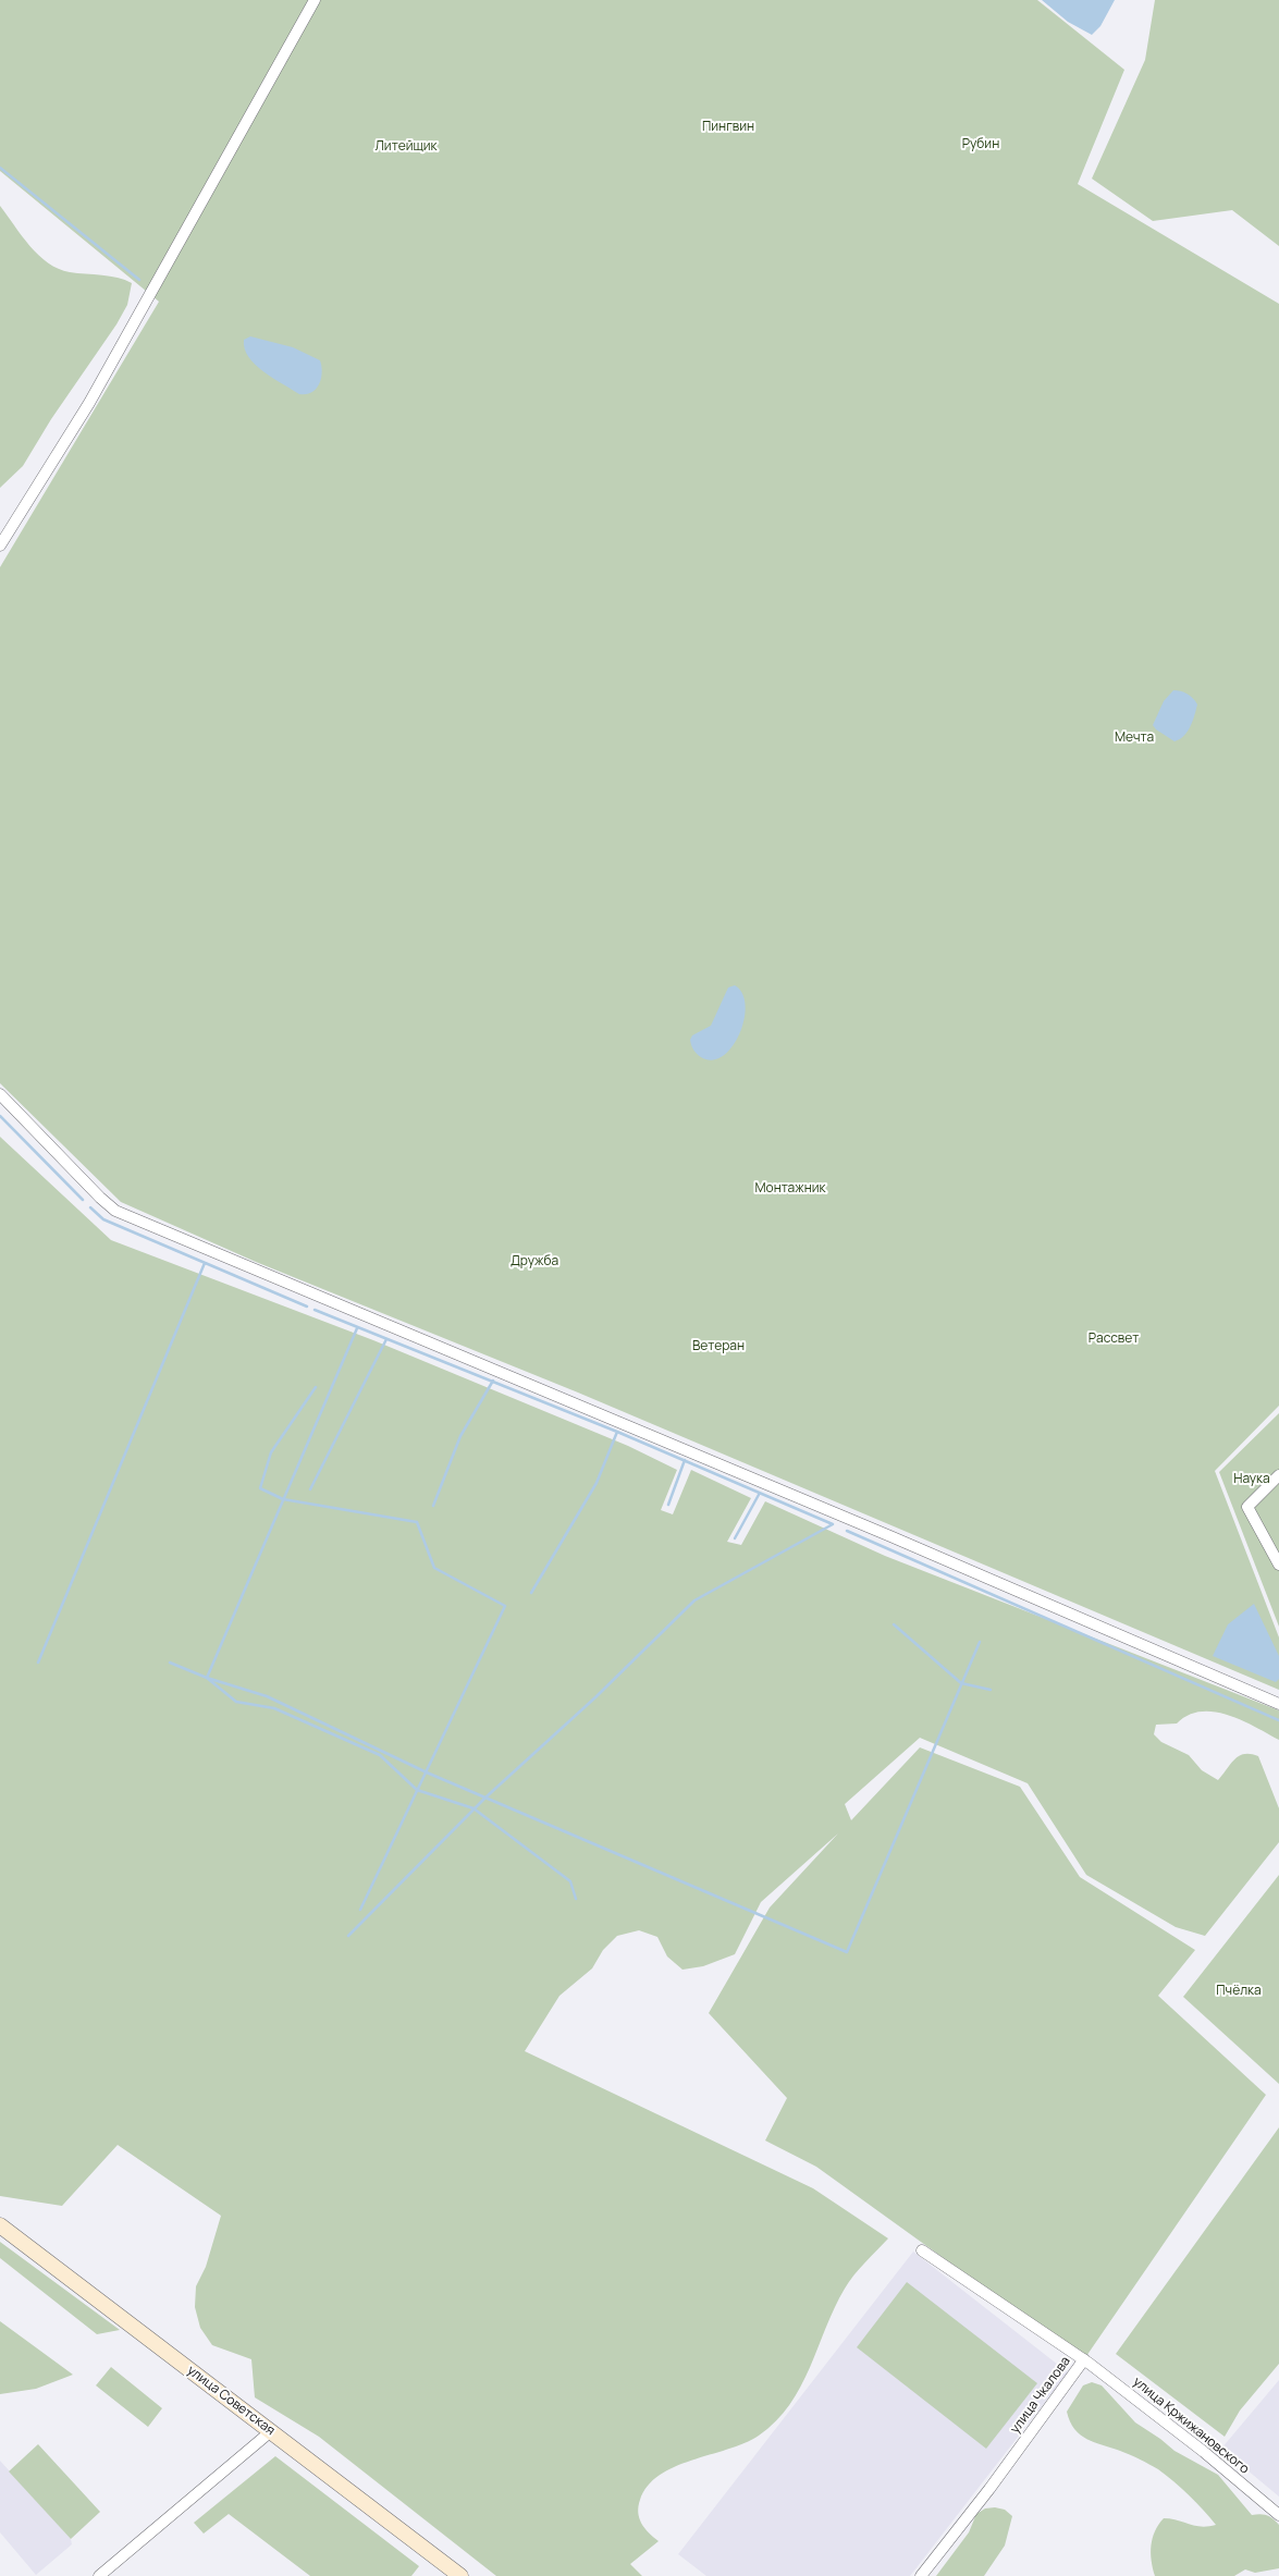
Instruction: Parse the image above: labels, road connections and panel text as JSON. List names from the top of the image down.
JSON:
{
  "streets": {
    "street": ["улица Чкалова", "улица Советская", "улица Кржижановского"]
  },
  "crossings": [
    ["улица Чкалова", "улица Кржижановского"]
  ],
  "parks": [
    "Пингвин",
    "Рубин",
    "Литейщик",
    "Мечта",
    "Монтажник",
    "Дружба",
    "Рассвет",
    "Ветеран",
    "Наука",
    "Пчёлка"
  ]
}
